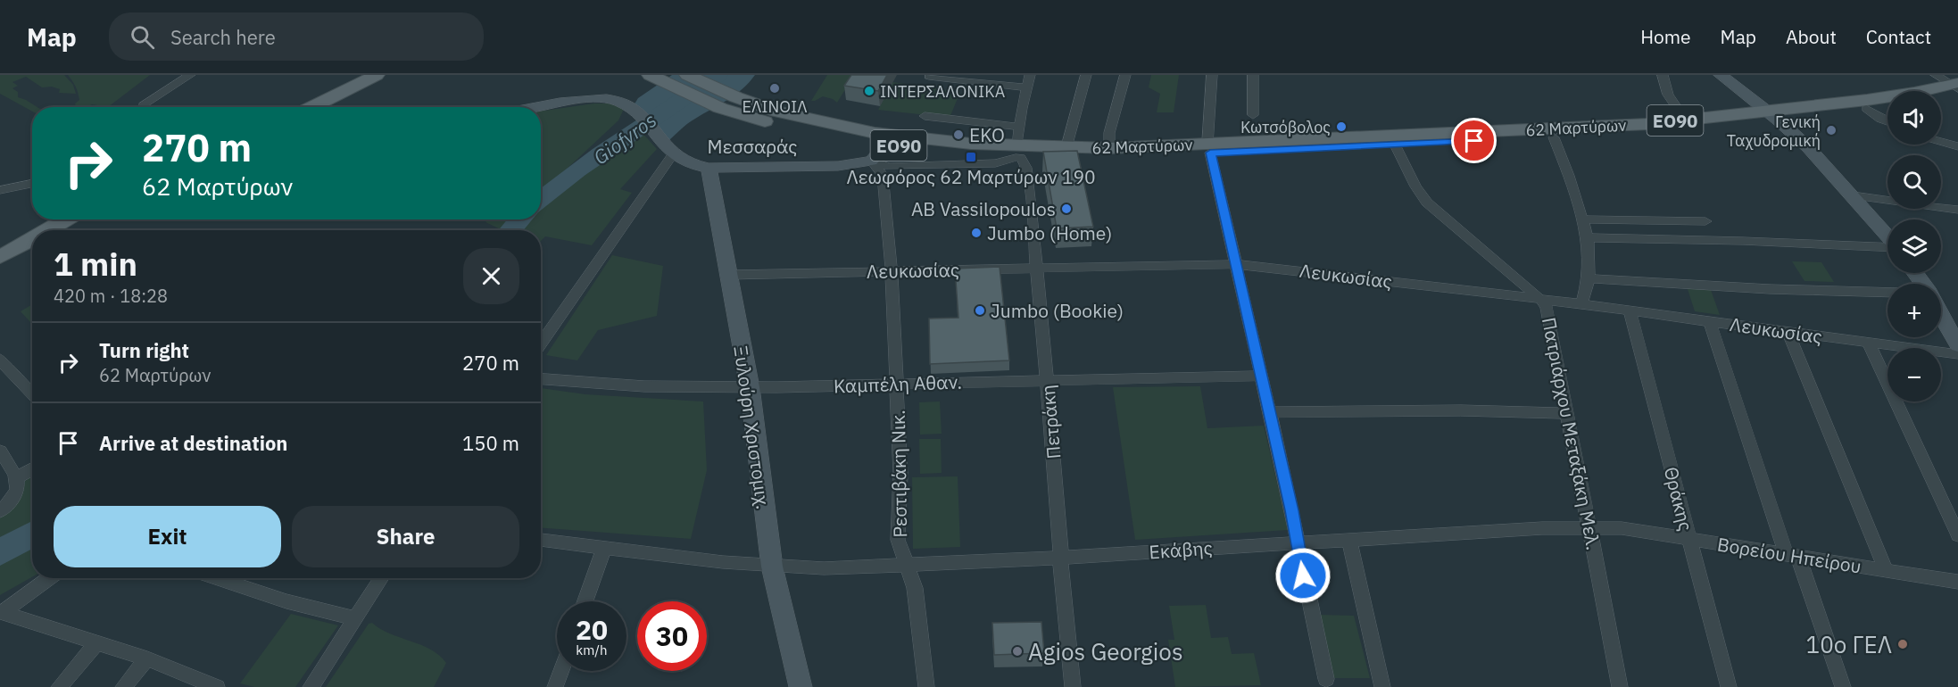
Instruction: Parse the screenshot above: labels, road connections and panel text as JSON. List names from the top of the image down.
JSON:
{
  "streets": {
    "main road": ["ΕΟ90", "62 Μαρτύρων"],
    "street": [
      "Μεσσαράς",
      "Λευκωσίας",
      "Καμπέλη Αθαν.",
      "Πετράκη",
      "Ξυλούρη Χριστομιχ.",
      "Πατριάρχου Μεταξάκη Μελ.",
      "Ρεστιβάκη Νικ.",
      "Θράκης",
      "Εκάβης",
      "Βορείου Ηπείρου"
    ]
  },
  "crossings": [
    ["ΕΟ90", "62 Μαρτύρων"],
    ["62 Μαρτύρων", "Μεσσαράς"],
    ["62 Μαρτύρων", "Πετράκη"],
    ["62 Μαρτύρων", "Πατριάρχου Μεταξάκη Μελ."],
    ["Μεσσαράς", "Πετράκη"],
    ["Μεσσαράς", "Ξυλούρη Χριστομιχ."],
    ["Μεσσαράς", "Ρεστιβάκη Νικ."],
    ["Λευκωσίας", "Πετράκη"],
    ["Λευκωσίας", "Ξυλούρη Χριστομιχ."],
    ["Λευκωσίας", "Πατριάρχου Μεταξάκη Μελ."],
    ["Λευκωσίας", "Ρεστιβάκη Νικ."],
    ["Λευκωσίας", "Θράκης"],
    ["Καμπέλη Αθαν.", "Πετράκη"],
    ["Καμπέλη Αθαν.", "Ξυλούρη Χριστομιχ."],
    ["Καμπέλη Αθαν.", "Ρεστιβάκη Νικ."],
    ["Πετράκη", "Εκάβης"],
    ["Ξυλούρη Χριστομιχ.", "Εκάβης"],
    ["Πατριάρχου Μεταξάκη Μελ.", "Εκάβης"],
    ["Πατριάρχου Μεταξάκη Μελ.", "Βορείου Ηπείρου"],
    ["Ρεστιβάκη Νικ.", "Εκάβης"],
    ["Θράκης", "Βορείου Ηπείρου"],
    ["Εκάβης", "Βορείου Ηπείρου"]
  ],
  "water": ["Giofyros"],
  "places": {
    "other": [
      "ΕΛΙΝΟΙΛ",
      "ΙΝΤΕΡΣΑΛΟΝΙΚΑ",
      "Κωτσόβολος",
      "Γενική Ταχυδρομική",
      "EKO",
      "AB Vassilopoulos",
      "Jumbo (Home)",
      "Jumbo (Bookie)",
      "10ο ΓΕΛ",
      "Agios Georgios"
    ],
    "transit": ["Λεωφόρος 62 Μαρτύρων 190"]
  },
  "page": {
    "header": "Map",
    "search": "Search here",
    "nav": [
      "Home",
      "Map",
      "About",
      "Contact"
    ],
    "map_buttons": ["+", "−"],
    "turn": ["270 m", "62 Μαρτύρων"],
    "heading": ["1 min", "420 m · 18:28"],
    "list": [
      {
        "name": "Turn right",
        "note": "62 Μαρτύρων",
        "value": "270 m"
      },
      {
        "name": "Arrive at destination",
        "value": "150 m"
      }
    ],
    "buttons": ["Exit", "Share"],
    "speed": "20 km/h",
    "limit": "30"
  }
}
